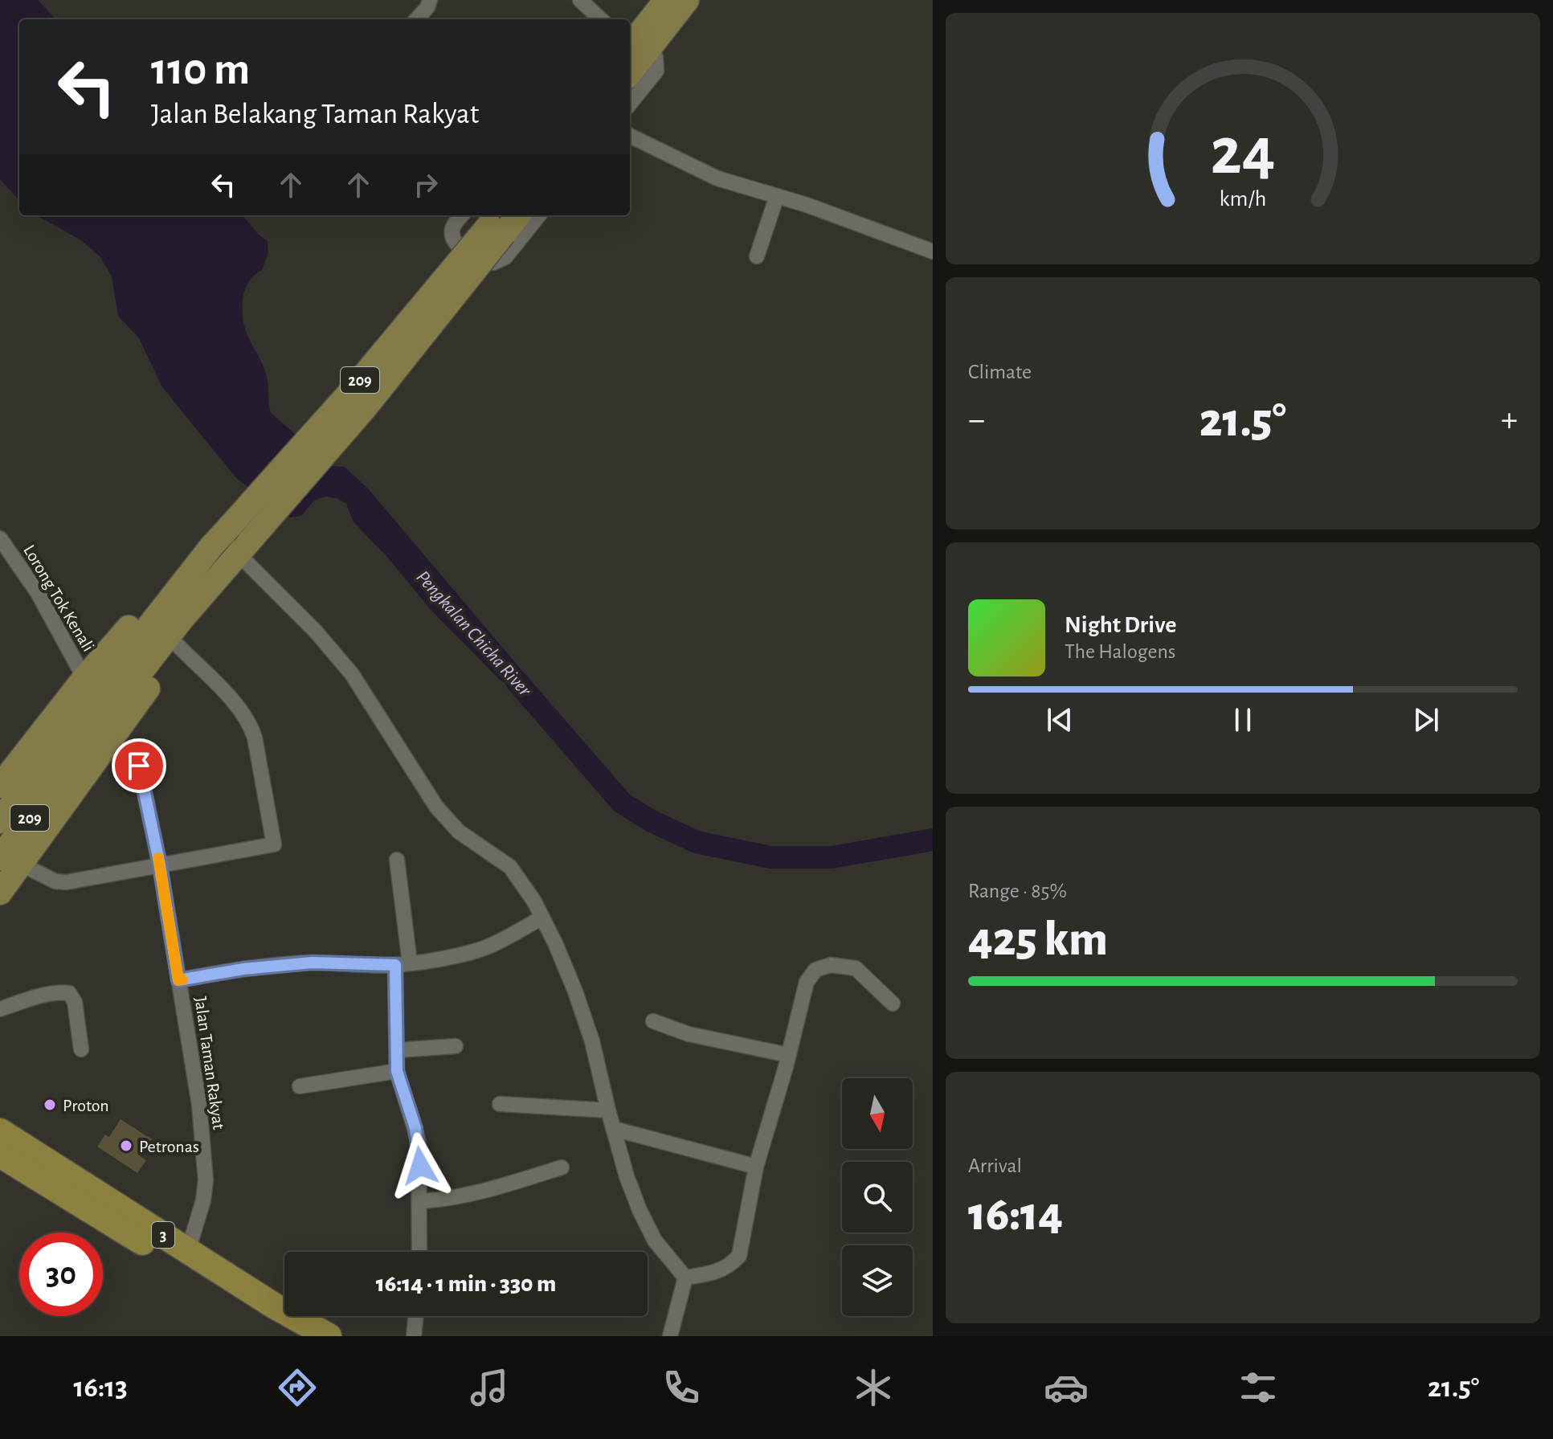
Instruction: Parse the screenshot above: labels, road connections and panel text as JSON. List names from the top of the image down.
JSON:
{
  "streets": {
    "highway": ["3"],
    "main road": ["209"],
    "street": ["Lorong Tok Kenali", "Jalan Taman Rakyat"]
  },
  "crossings": [
    ["Jalan Taman Rakyat", "3"]
  ],
  "water": ["Pengkalan Chicha River"],
  "places": ["Proton", "Petronas"],
  "north": "bottom",
  "page": {
    "turn": ["110 m", "Jalan Belakang Taman Rakyat"],
    "tile": [
      "Climate",
      ["Range · 85%", "425 km"],
      ["Arrival", "16:14"]
    ],
    "heat": ["−", "21.5°", "+"],
    "song": ["Night Drive", "The Halogens"],
    "limit": "30",
    "trip": "16:14 · 1 min · 330 m",
    "tabs": ["16:13", "21.5°"],
    "gauge": ["24", "km/h"]
  }
}
